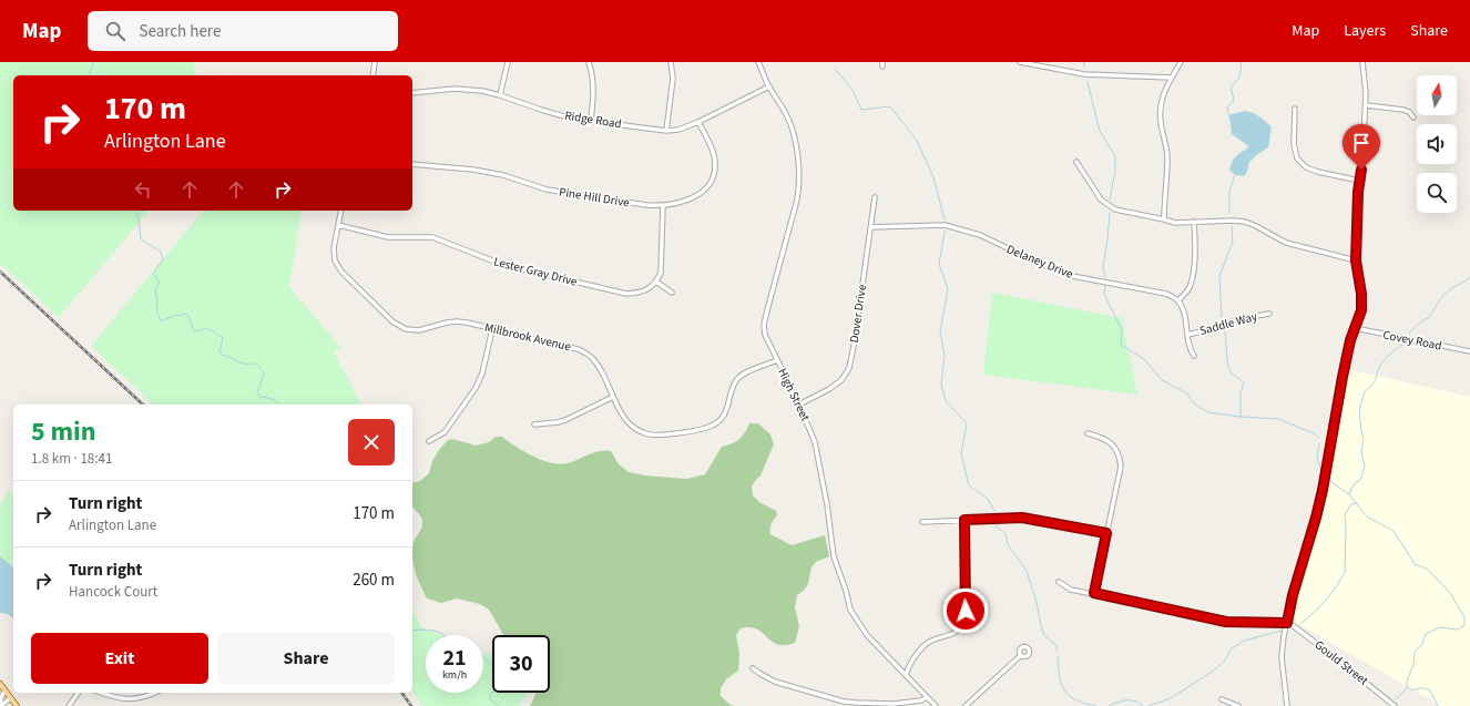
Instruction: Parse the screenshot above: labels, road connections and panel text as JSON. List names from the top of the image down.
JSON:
{
  "streets": {
    "street": [
      "Ridge Road",
      "Pine Hill Drive",
      "Delaney Drive",
      "Lester Gray Drive",
      "Dover Drive",
      "Saddle Way",
      "Millbrook Avenue",
      "Covey Road",
      "High Street",
      "Gould Street"
    ]
  },
  "crossings": [
    ["Ridge Road", "Pine Hill Drive"],
    ["Ridge Road", "High Street"],
    ["Delaney Drive", "Dover Drive"],
    ["Lester Gray Drive", "Millbrook Avenue"],
    ["Dover Drive", "High Street"],
    ["Millbrook Avenue", "High Street"]
  ],
  "north": "top",
  "page": {
    "header": "Map",
    "search": "Search here",
    "nav": ["Map", "Layers", "Share"],
    "turn": ["170 m", "Arlington Lane"],
    "heading": ["5 min", "1.8 km · 18:41"],
    "list": [
      {
        "name": "Turn right",
        "note": "Arlington Lane",
        "value": "170 m"
      },
      {
        "name": "Turn right",
        "note": "Hancock Court",
        "value": "260 m"
      }
    ],
    "buttons": ["Exit", "Share"],
    "speed": "21 km/h",
    "limit": "30"
  }
}
